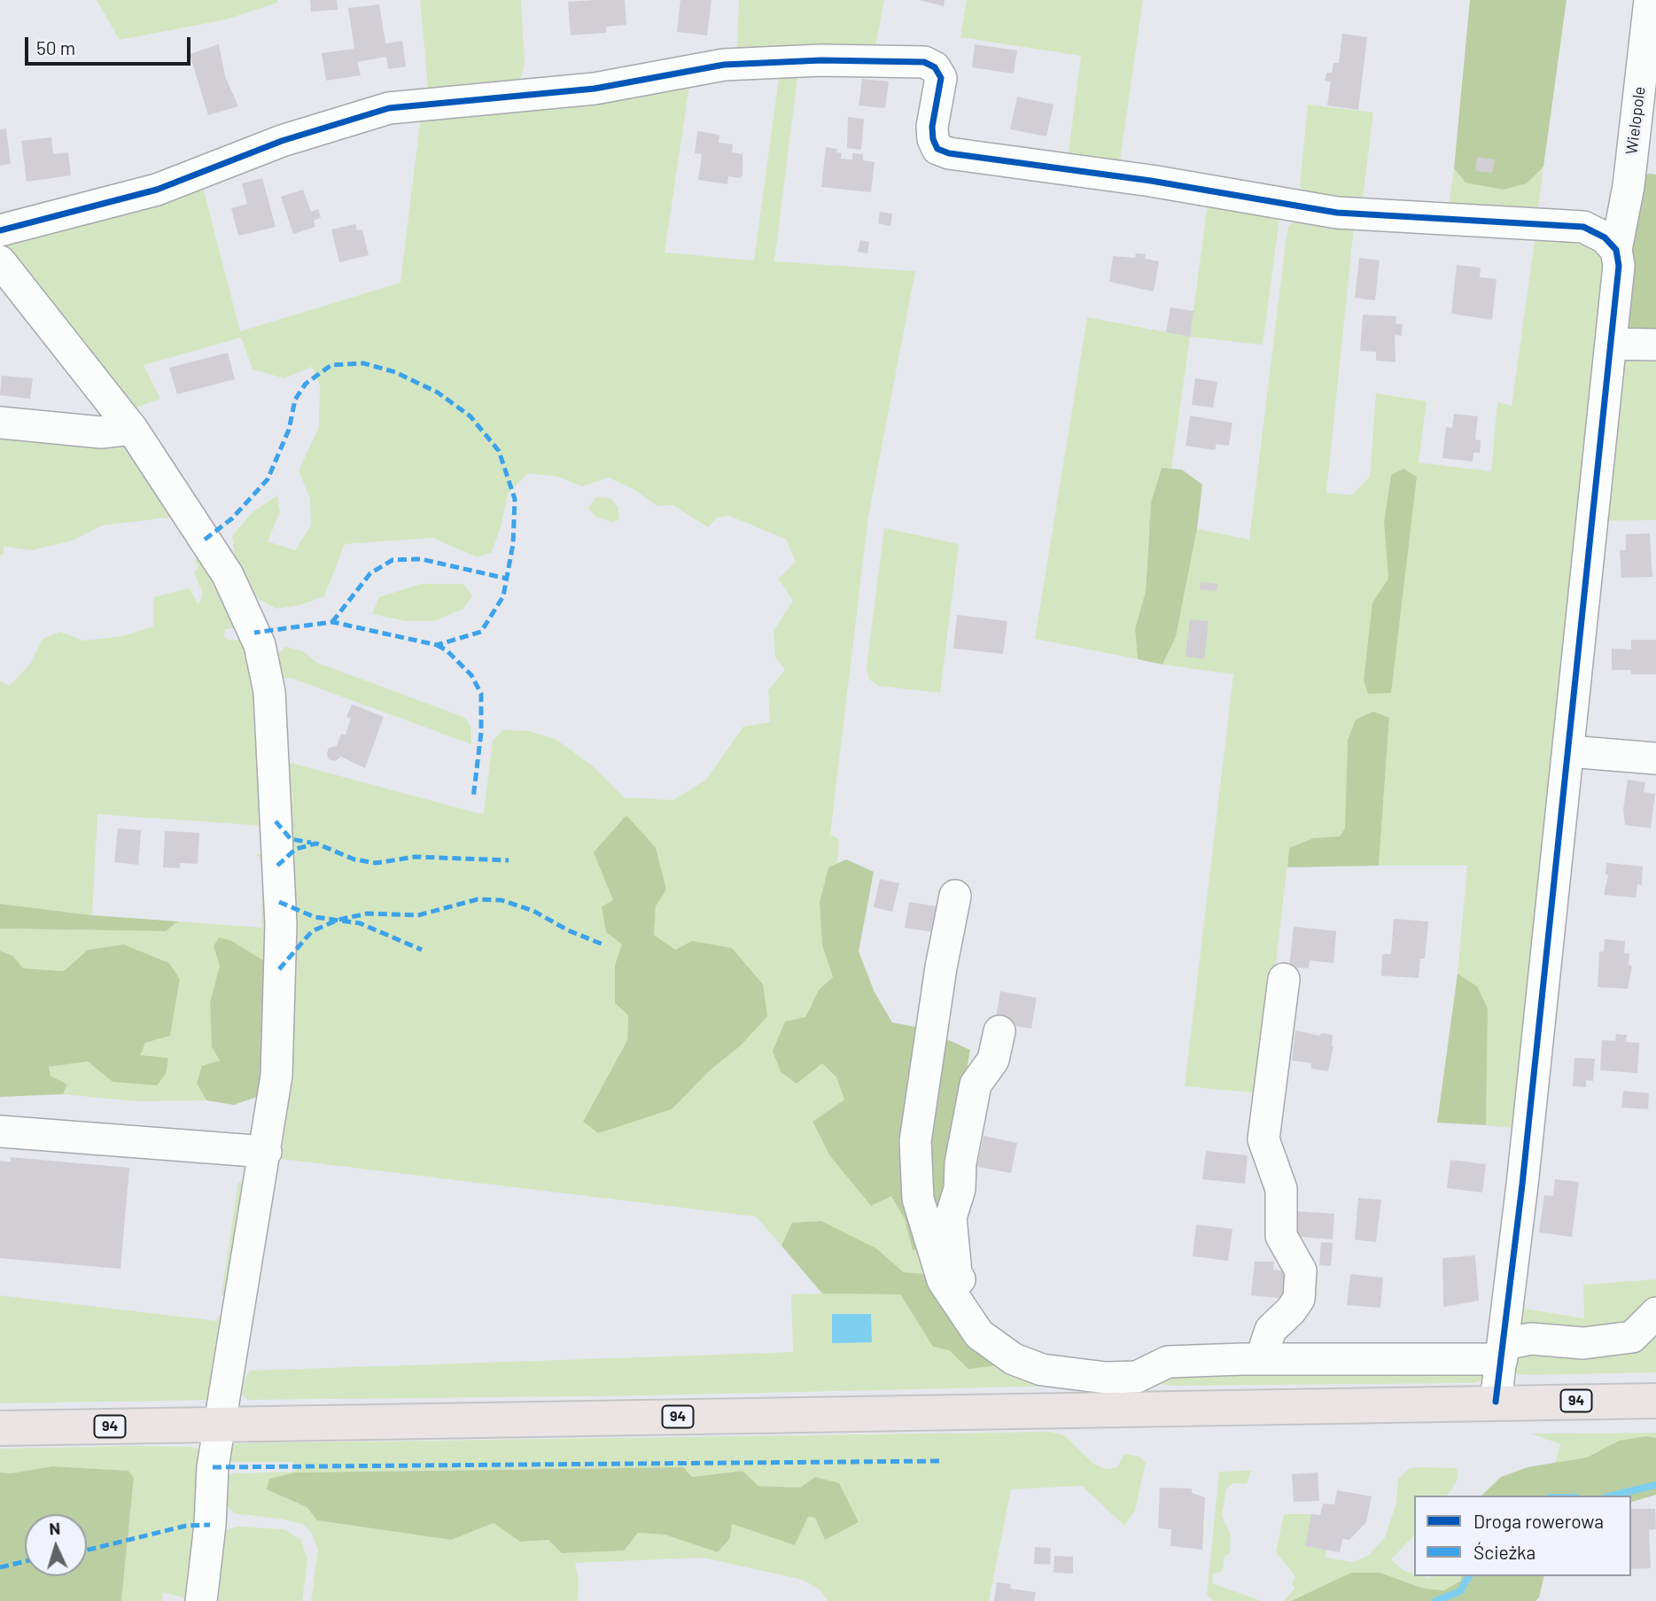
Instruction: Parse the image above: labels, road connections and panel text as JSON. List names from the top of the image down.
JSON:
{
  "streets": {
    "main road": ["94"],
    "street": ["Wielopole"]
  },
  "crossings": [
    ["Wielopole", "94"]
  ],
  "legend": ["Droga rowerowa", "Ścieżka"],
  "scale_bar": "50 m",
  "north": "top"
}
